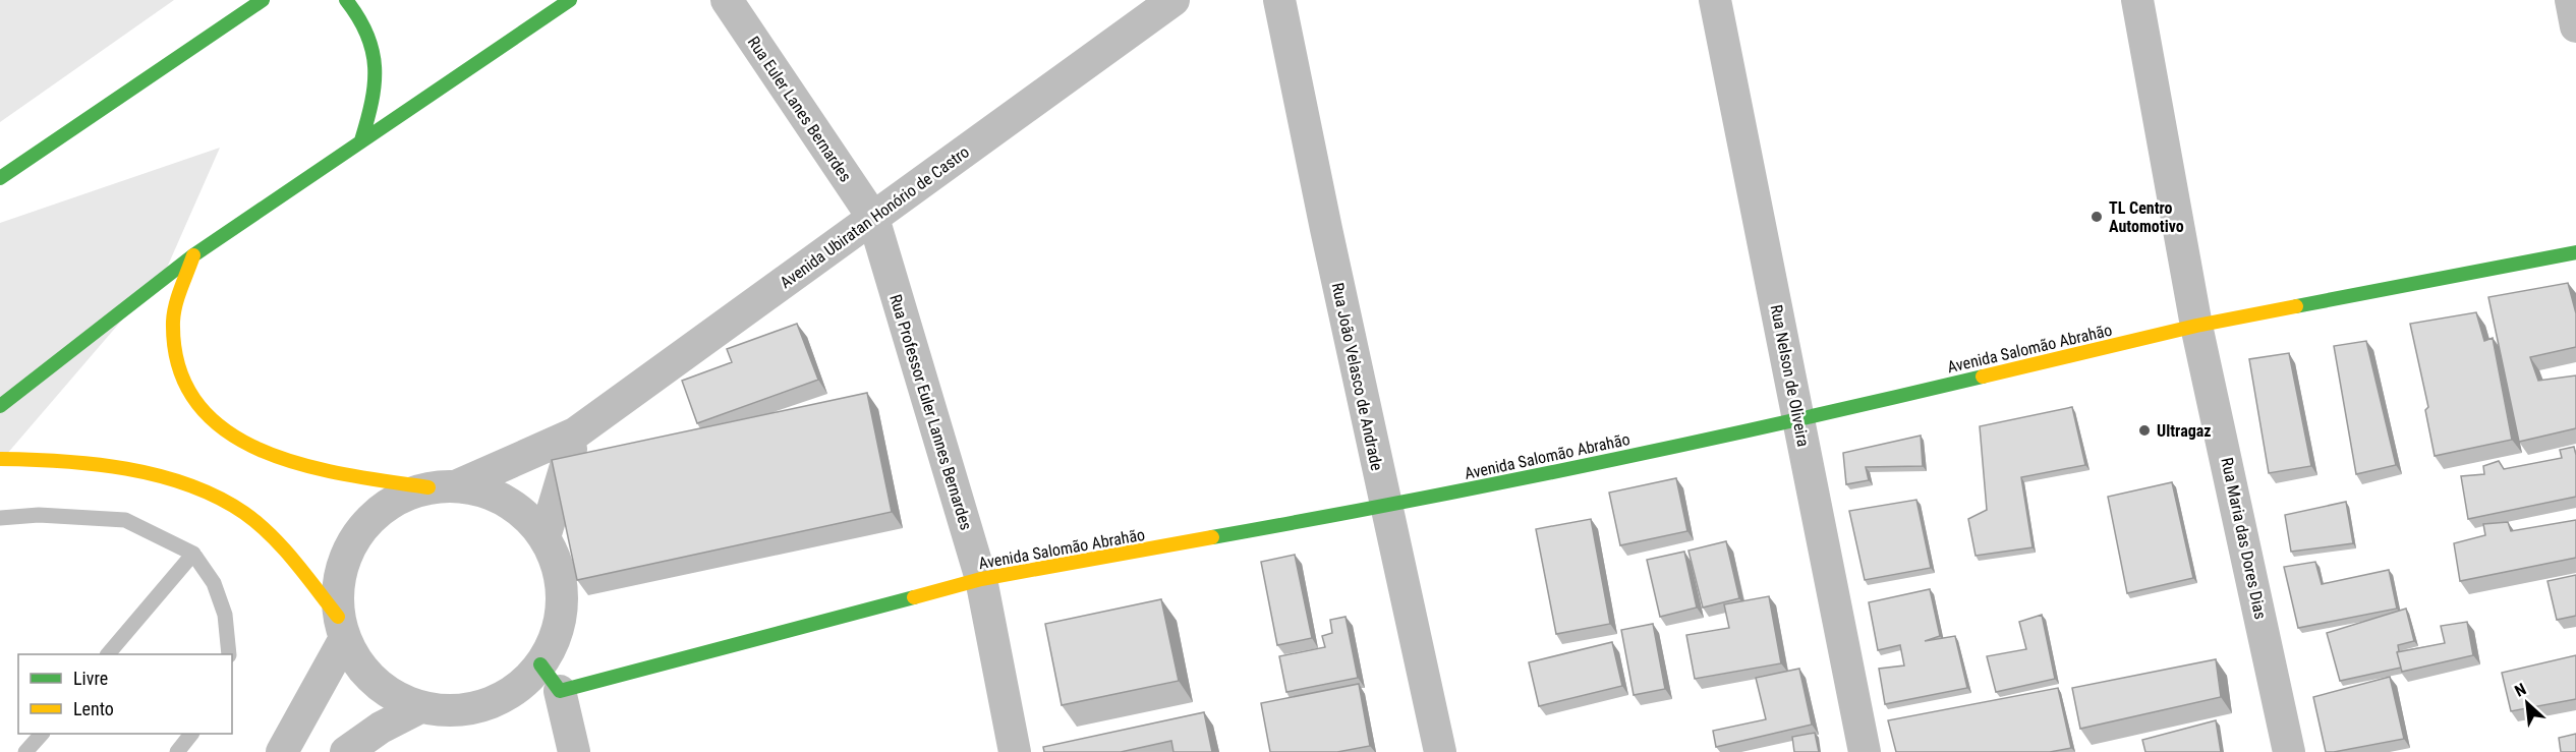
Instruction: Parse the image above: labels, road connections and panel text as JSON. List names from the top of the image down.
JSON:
{
  "streets": {
    "street": [
      "Rua Euler Lanes Bernardes",
      "Avenida Ubiratan Honório de Castro",
      "Avenida Salomão Abrahão",
      "Rua Nelson de Oliveira",
      "Rua João Velasco de Andrade",
      "Rua Professor Euler Lannes Bernardes",
      "Rua Maria das Dores Dias"
    ]
  },
  "crossings": [
    ["Rua Euler Lanes Bernardes", "Avenida Ubiratan Honório de Castro"],
    ["Rua Euler Lanes Bernardes", "Rua Professor Euler Lannes Bernardes"],
    ["Avenida Ubiratan Honório de Castro", "Rua Professor Euler Lannes Bernardes"],
    ["Avenida Salomão Abrahão", "Rua Nelson de Oliveira"],
    ["Avenida Salomão Abrahão", "Rua João Velasco de Andrade"],
    ["Avenida Salomão Abrahão", "Rua Professor Euler Lannes Bernardes"],
    ["Avenida Salomão Abrahão", "Rua Maria das Dores Dias"]
  ],
  "places": ["TL Centro Automotivo", "Ultragaz"],
  "legend": ["Livre", "Lento"],
  "north": "top left"
}
